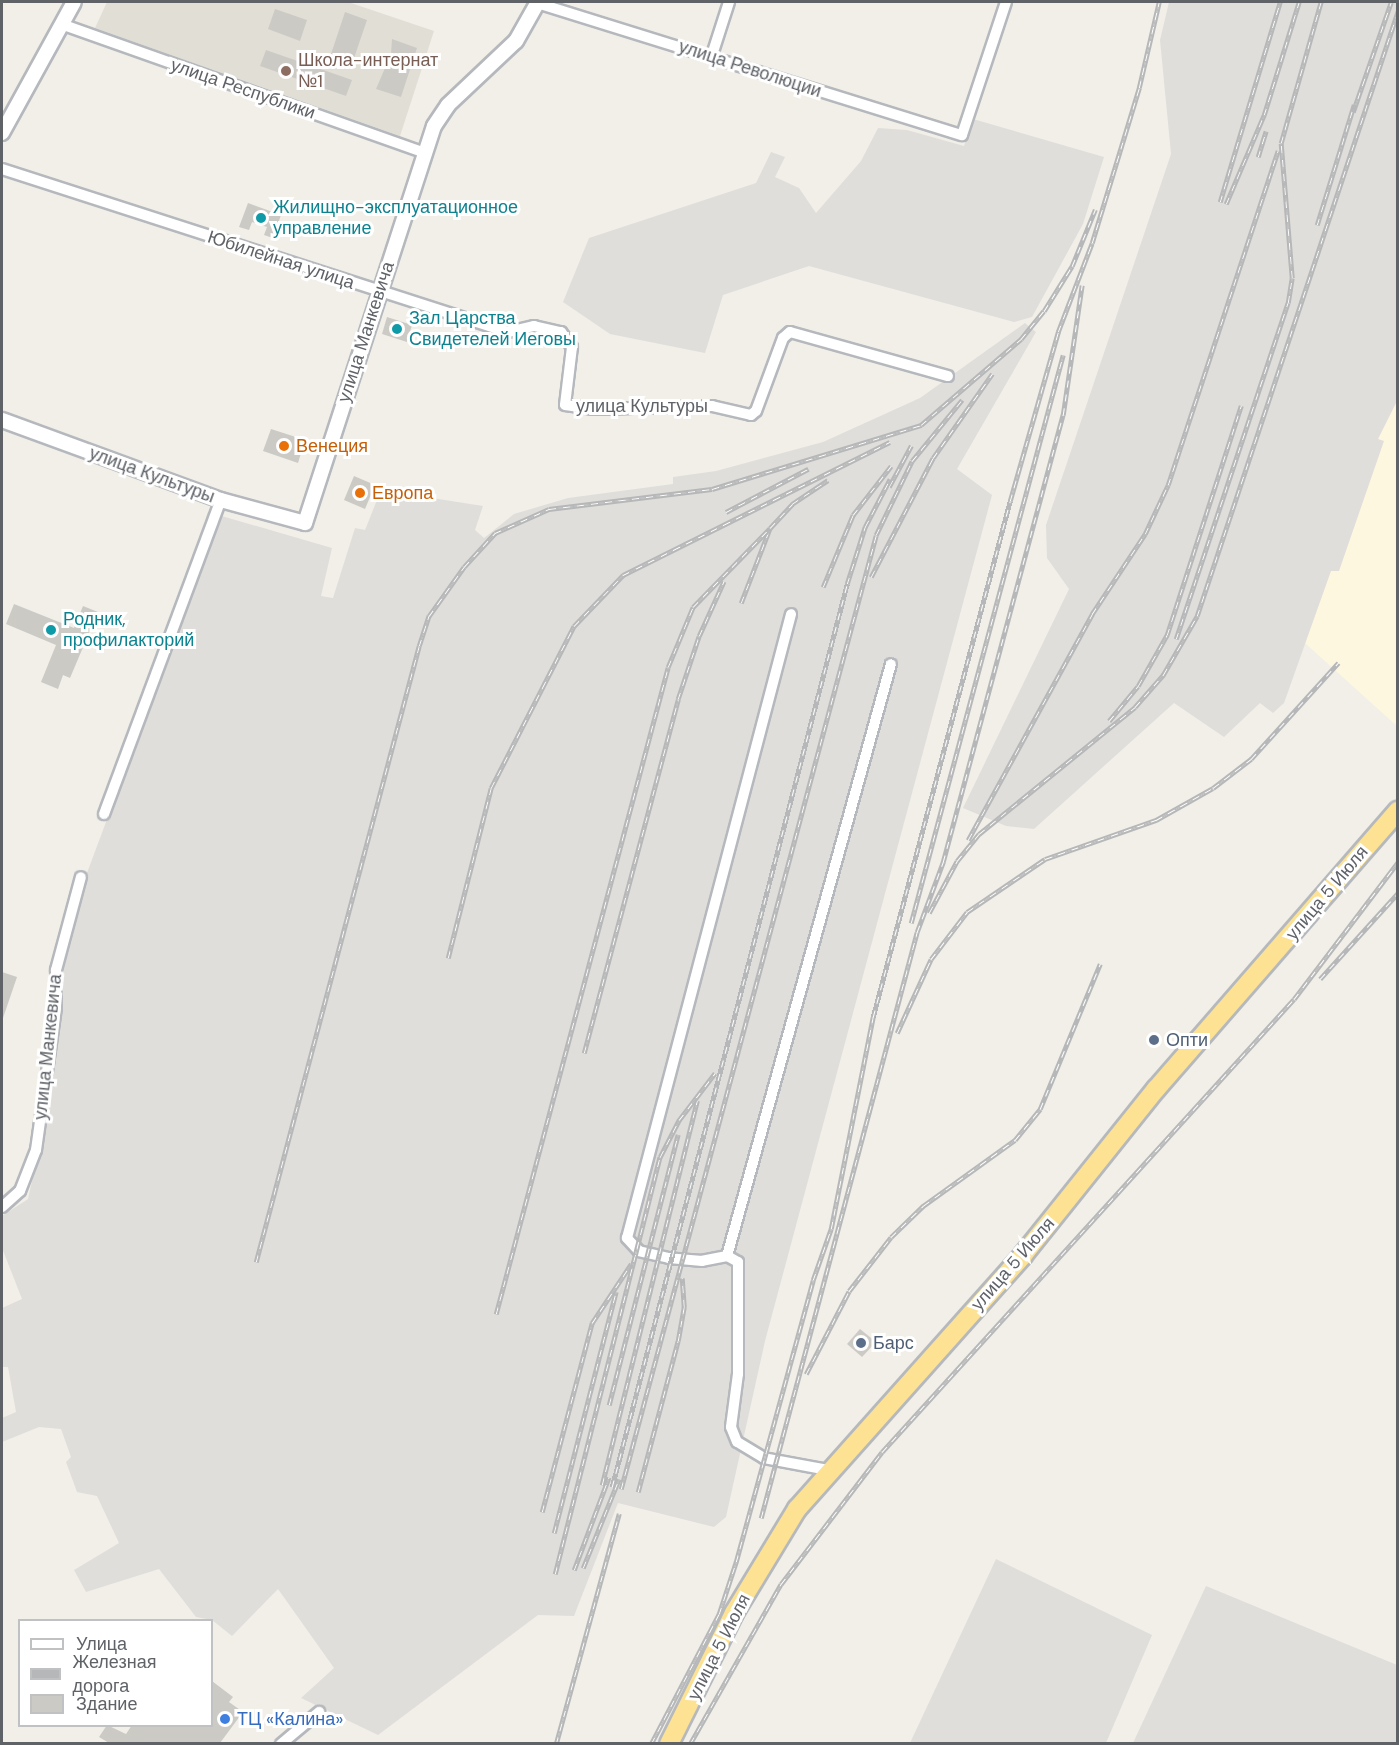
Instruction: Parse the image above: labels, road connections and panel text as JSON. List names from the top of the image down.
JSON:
{
  "streets": {
    "highway": ["улица 5 Июля"],
    "street": [
      "улица Революции",
      "улица Республики",
      "Юбилейная улица",
      "улица Манкевича",
      "улица Культуры"
    ]
  },
  "crossings": [
    ["улица Революции", "улица Манкевича"],
    ["улица Республики", "улица Манкевича"],
    ["Юбилейная улица", "улица Манкевича"],
    ["Юбилейная улица", "улица Культуры"],
    ["улица Манкевича", "улица Культуры"]
  ],
  "places": [
    "Школа-интернат №1",
    "Жилищно-эксплуатационное управление",
    "Зал Царства Свидетелей Иеговы",
    "Венеция",
    "Европа",
    "Родник, профилакторий",
    "Опти",
    "Барс",
    "ТЦ «Калина»"
  ],
  "legend": ["Улица", "Железная дорога", "Здание"]
}
